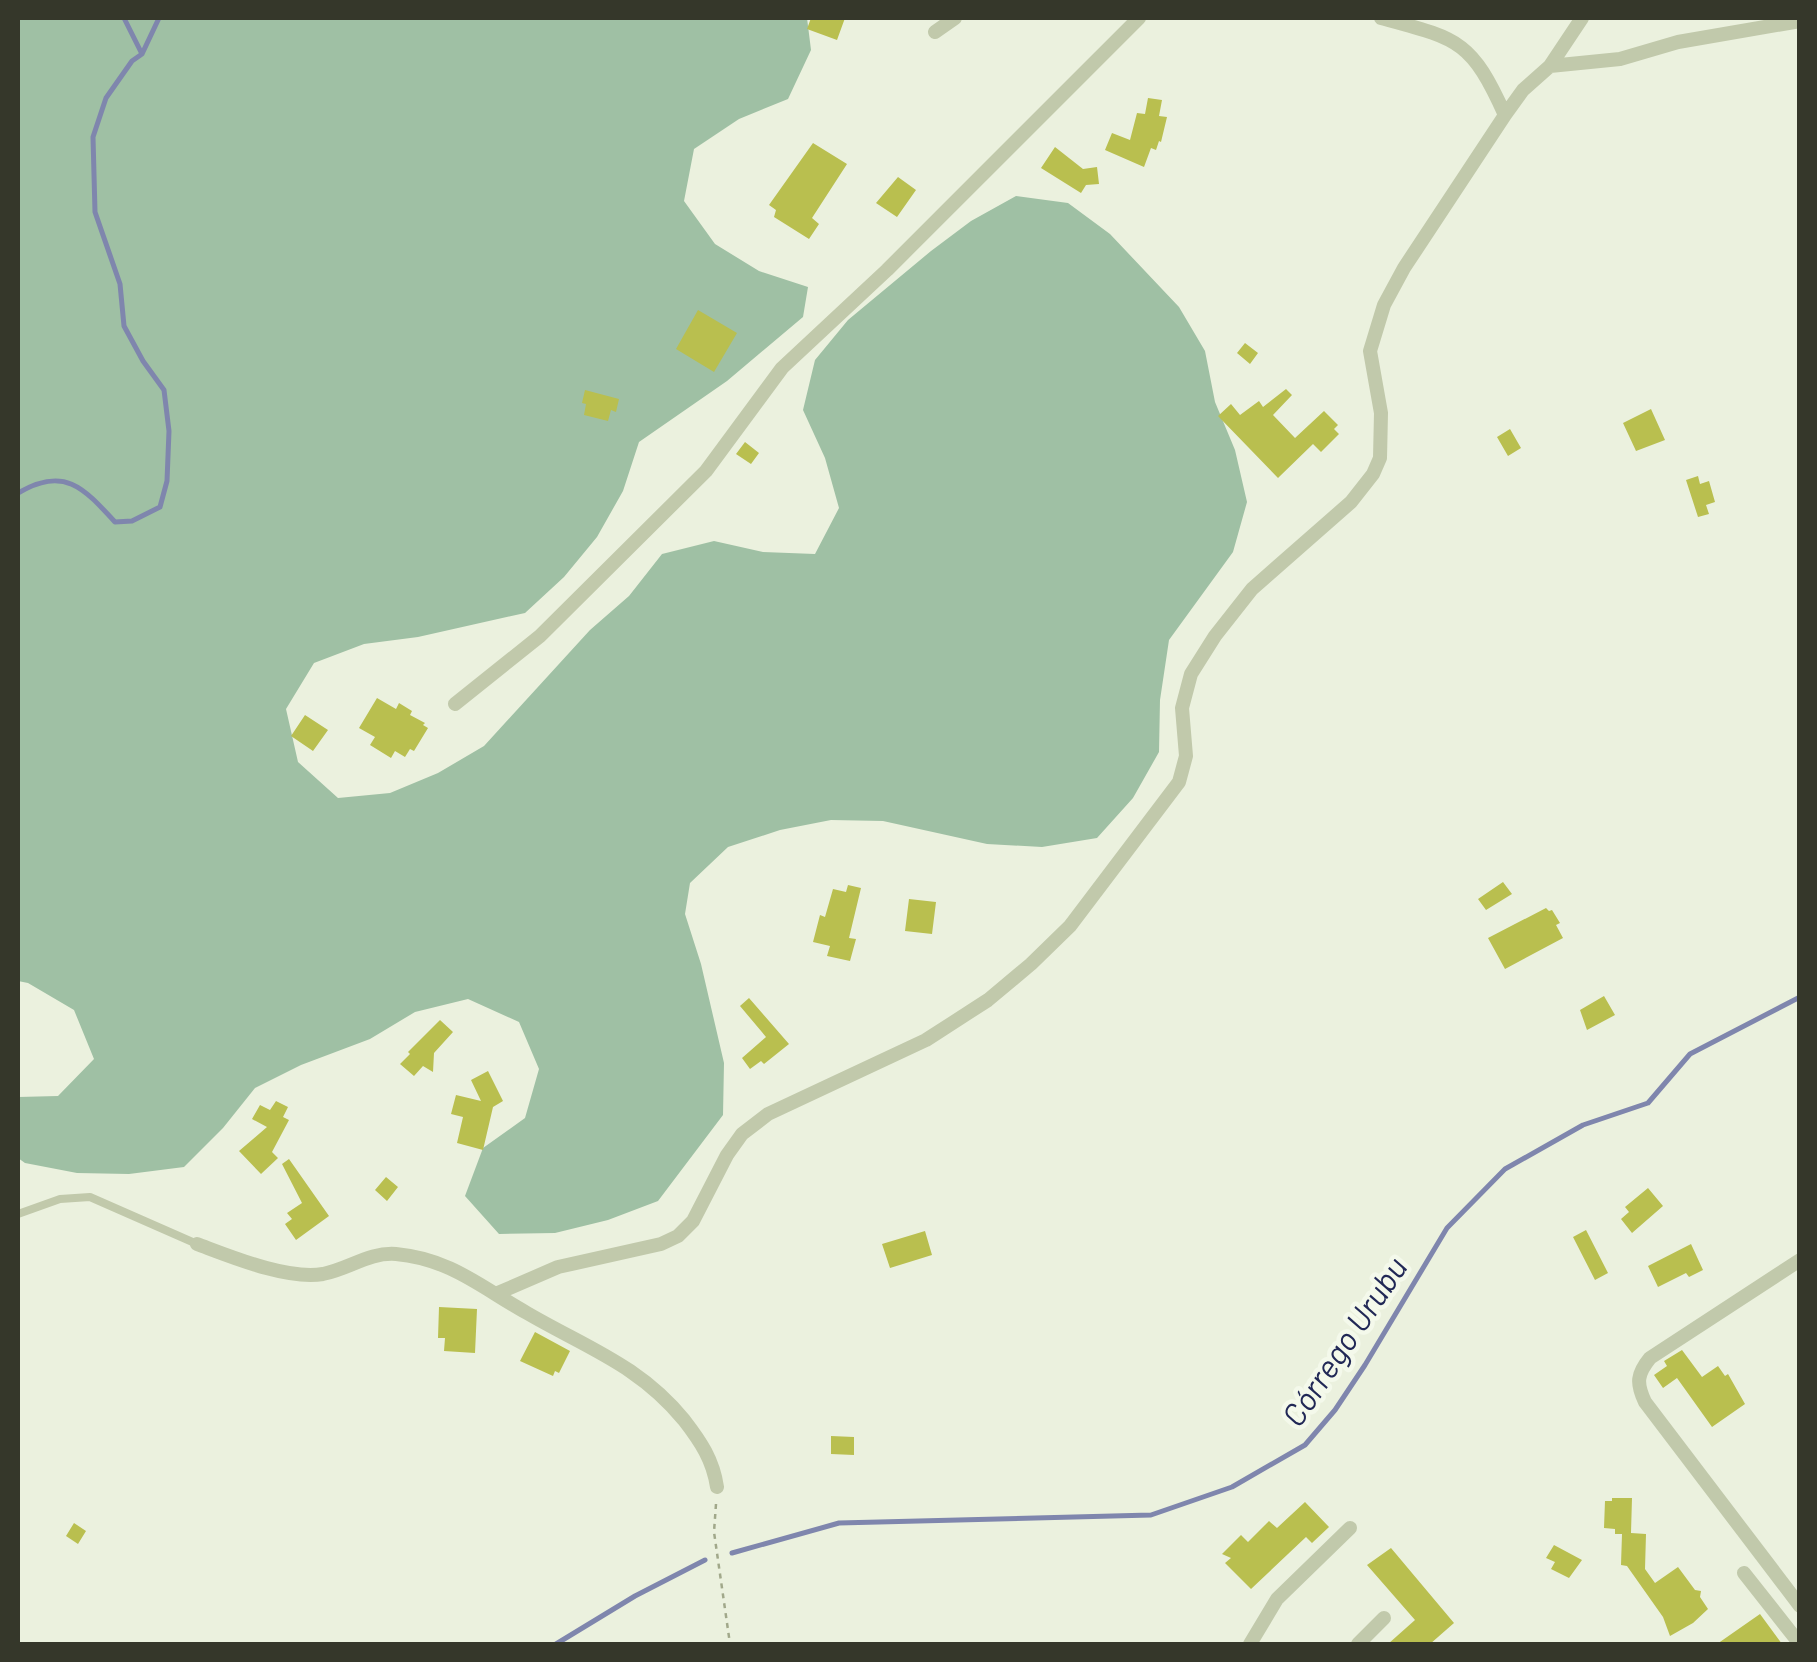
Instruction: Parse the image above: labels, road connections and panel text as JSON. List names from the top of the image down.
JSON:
{
  "water": ["Córrego Urubu"]
}
